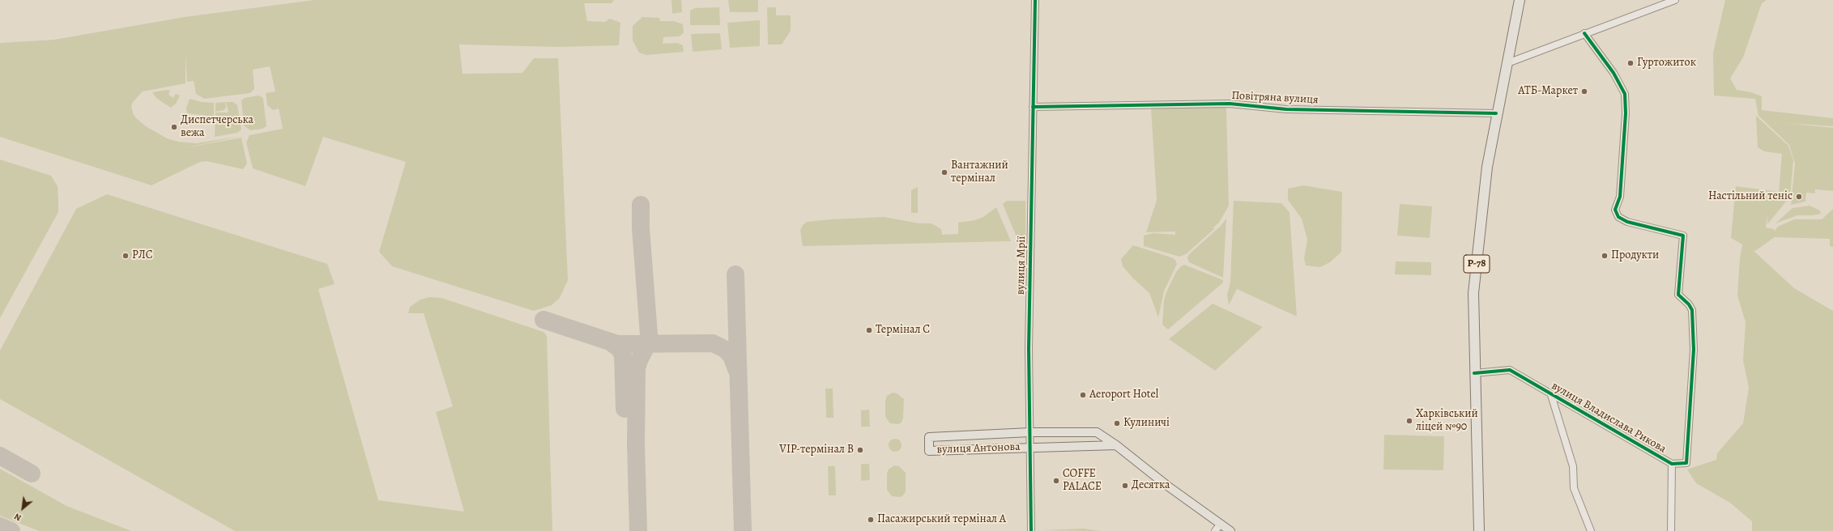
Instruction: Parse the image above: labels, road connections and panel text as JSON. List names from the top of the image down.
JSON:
{
  "streets": {
    "highway": ["Р-78"],
    "main road": ["вулиця Антонова"],
    "street": ["Повітряна вулиця", "вулиця Мрії", "вулиця Владислава Рикова"]
  },
  "crossings": [
    ["Повітряна вулиця", "Р-78"],
    ["Повітряна вулиця", "вулиця Мрії"],
    ["Р-78", "вулиця Владислава Рикова"],
    ["вулиця Мрії", "вулиця Антонова"]
  ],
  "places": [
    "Гуртожиток",
    "АТБ-Маркет",
    "Диспетчерська вежа",
    "Вантажний термінал",
    "Настільний теніс",
    "РЛС",
    "Продукти",
    "Термінал C",
    "Aeroport Hotel",
    "Харківський ліцей №90",
    "Кулиничі",
    "VIP-термінал B",
    "COFFE PALACE",
    "Десятка",
    "Пасажирський термінал A"
  ],
  "north": "bottom left"
}
